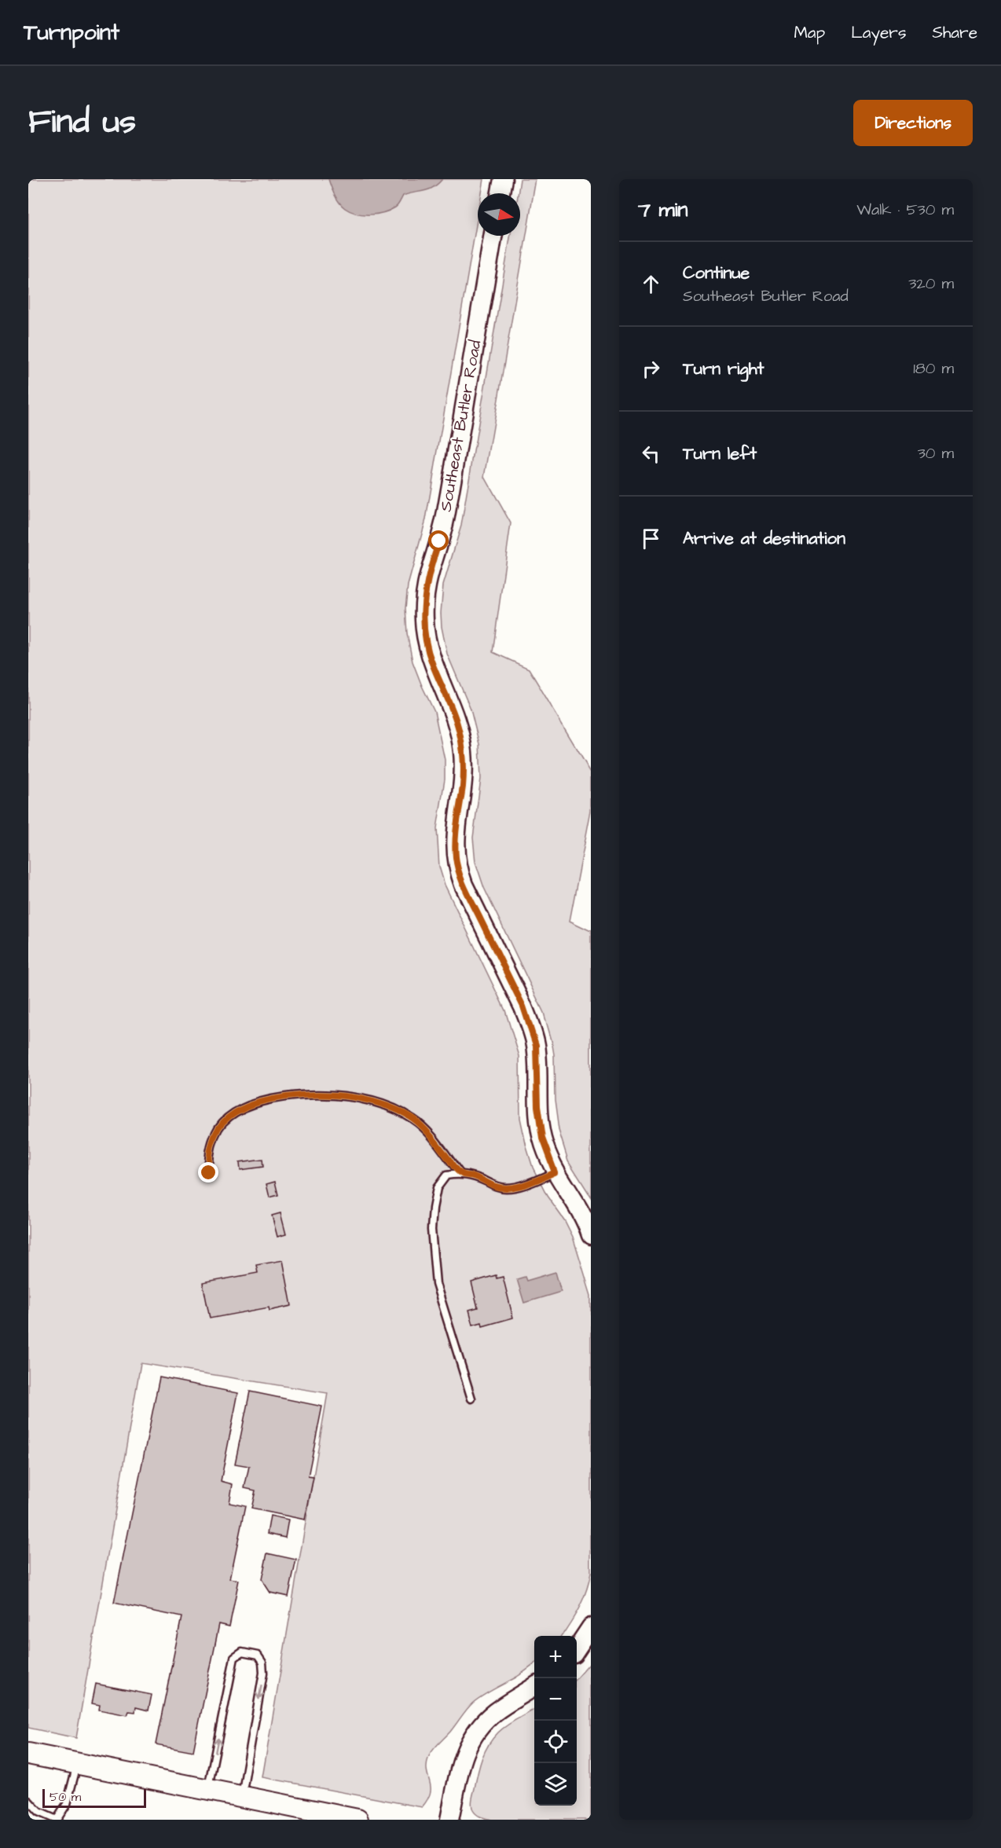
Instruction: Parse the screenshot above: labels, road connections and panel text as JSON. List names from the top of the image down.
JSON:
{
  "streets": {
    "main road": ["Southeast Butler Road"]
  },
  "scale_bar": "50 m",
  "north": "right",
  "page": {
    "header": "Turnpoint",
    "nav": ["Map", "Layers", "Share"],
    "title": "Find us",
    "buttons": "Directions",
    "heading": ["7 min", "Walk · 530 m"],
    "list": [
      ["Continue", "Southeast Butler Road", "320 m"],
      ["Turn right", "180 m"],
      ["Turn left", "30 m"],
      "Arrive at destination"
    ],
    "map_buttons": ["+", "−"],
    "scale": "50 m"
  }
}
